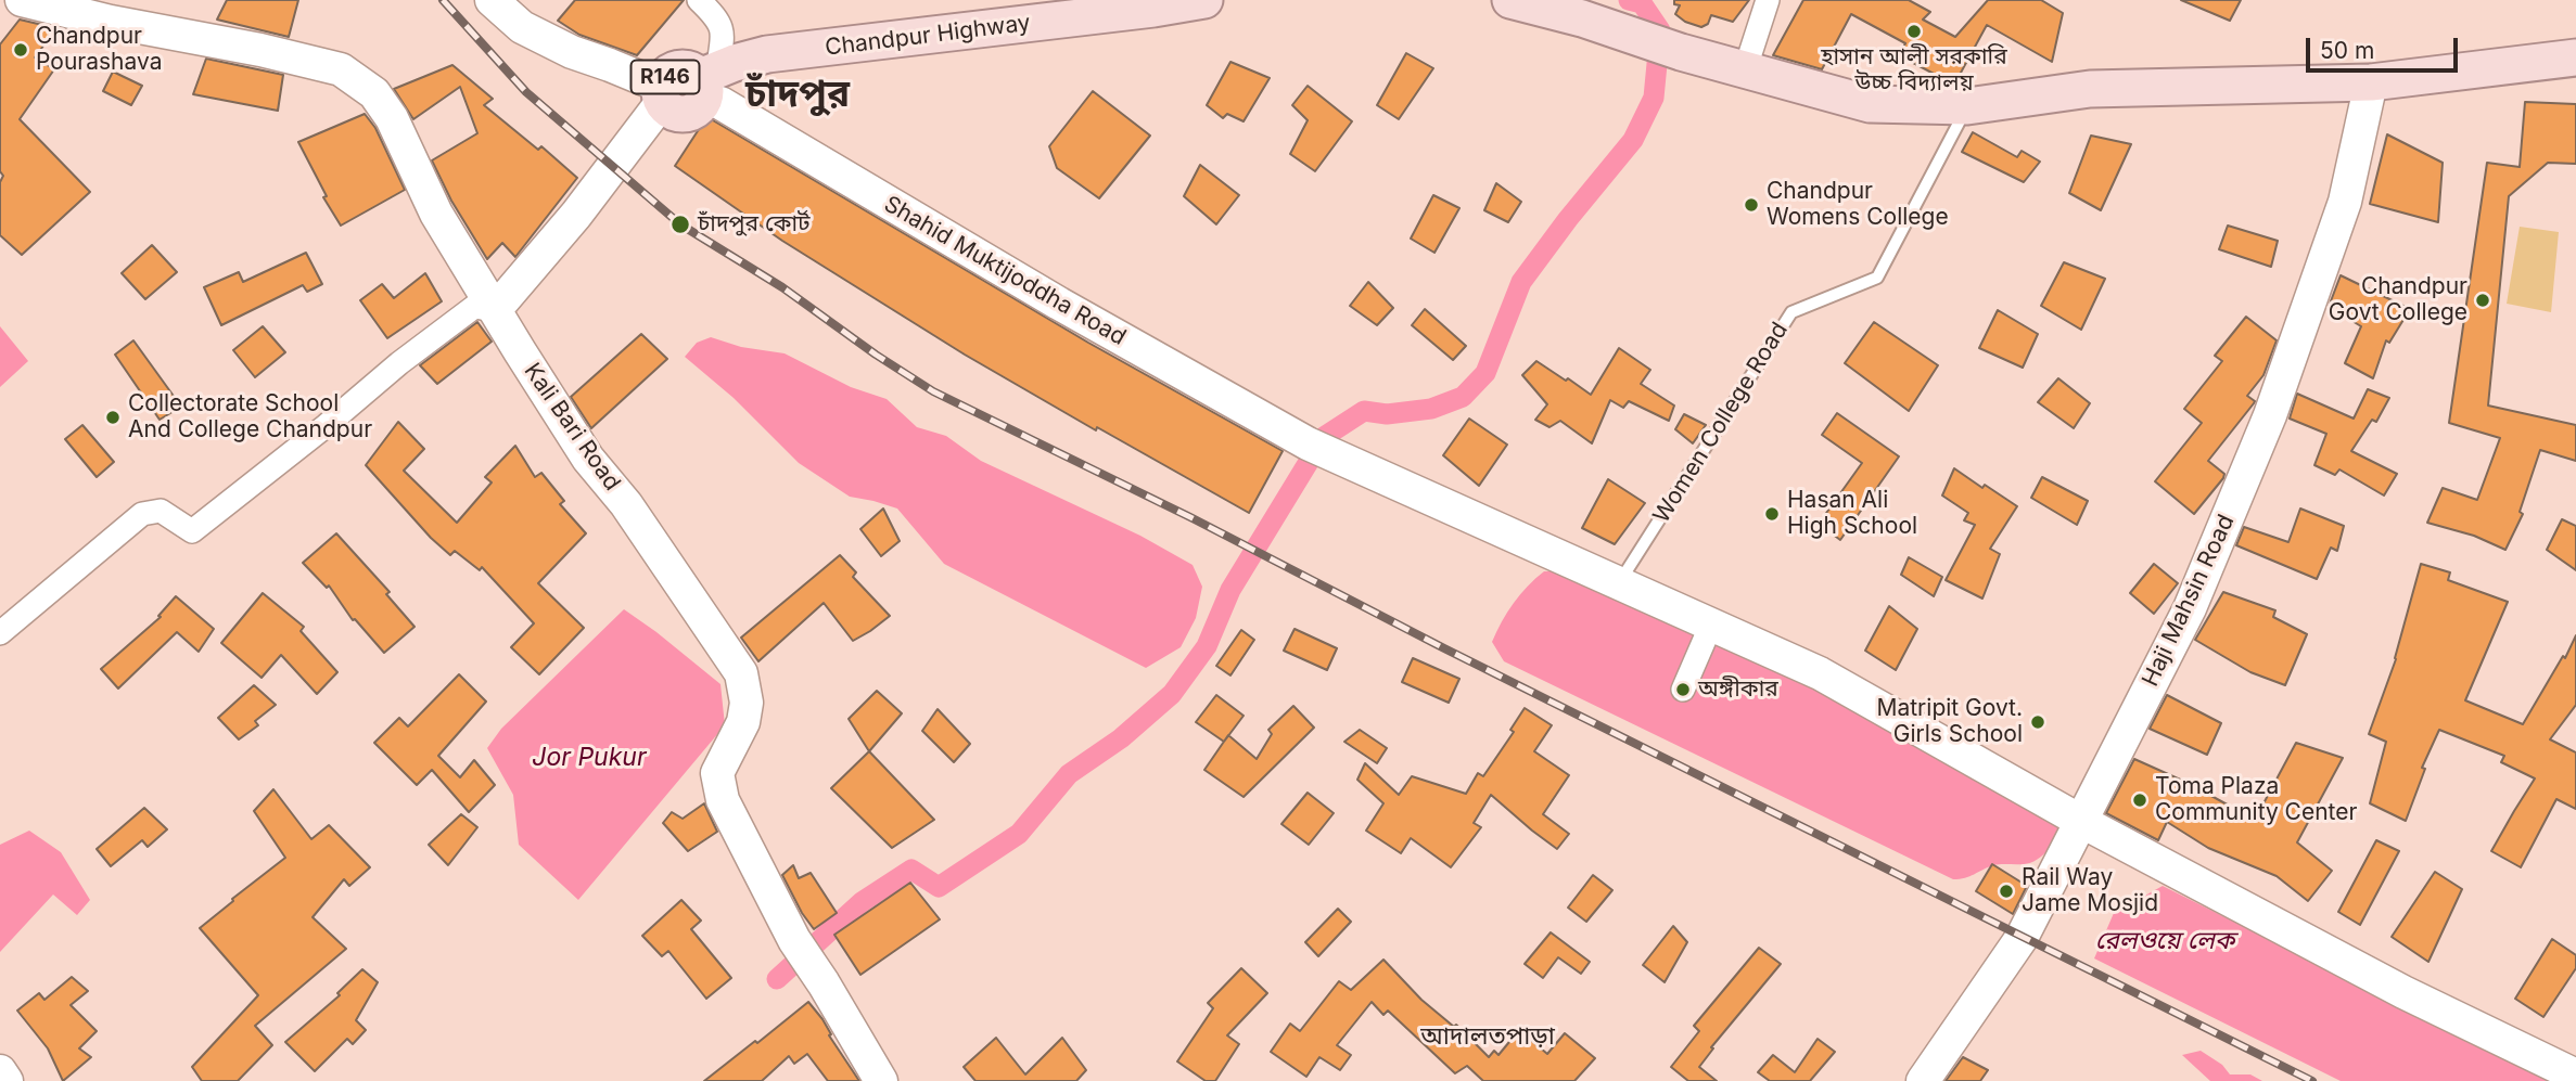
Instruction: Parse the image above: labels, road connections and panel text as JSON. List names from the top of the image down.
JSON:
{
  "streets": {
    "main road": [
      "Chandpur Highway",
      "R146",
      "Shahid Muktijoddha Road",
      "Kali Bari Road",
      "Haji Mahsin Road"
    ],
    "lane": ["Women College Road"]
  },
  "crossings": [
    ["Chandpur Highway", "R146"],
    ["Chandpur Highway", "Shahid Muktijoddha Road"],
    ["R146", "Shahid Muktijoddha Road"],
    ["Shahid Muktijoddha Road", "Women College Road"],
    ["Shahid Muktijoddha Road", "Haji Mahsin Road"]
  ],
  "districts": ["চাঁদপুর", "আদালতপাড়া"],
  "water": ["Jor Pukur", "রেলওয়ে লেক"],
  "places": [
    "হাসান আলী সরকারি উচ্চ বিদ্যালয়",
    "Chandpur Pourashava",
    "Chandpur Womens College",
    "চাঁদপুর কোর্ট",
    "Chandpur Govt College",
    "Collectorate School And College Chandpur",
    "Hasan Ali High School",
    "অঙ্গীকার",
    "Matripit Govt. Girls School",
    "Toma Plaza Community Center",
    "Rail Way Jame Mosjid"
  ],
  "scale_bar": "50 m"
}
